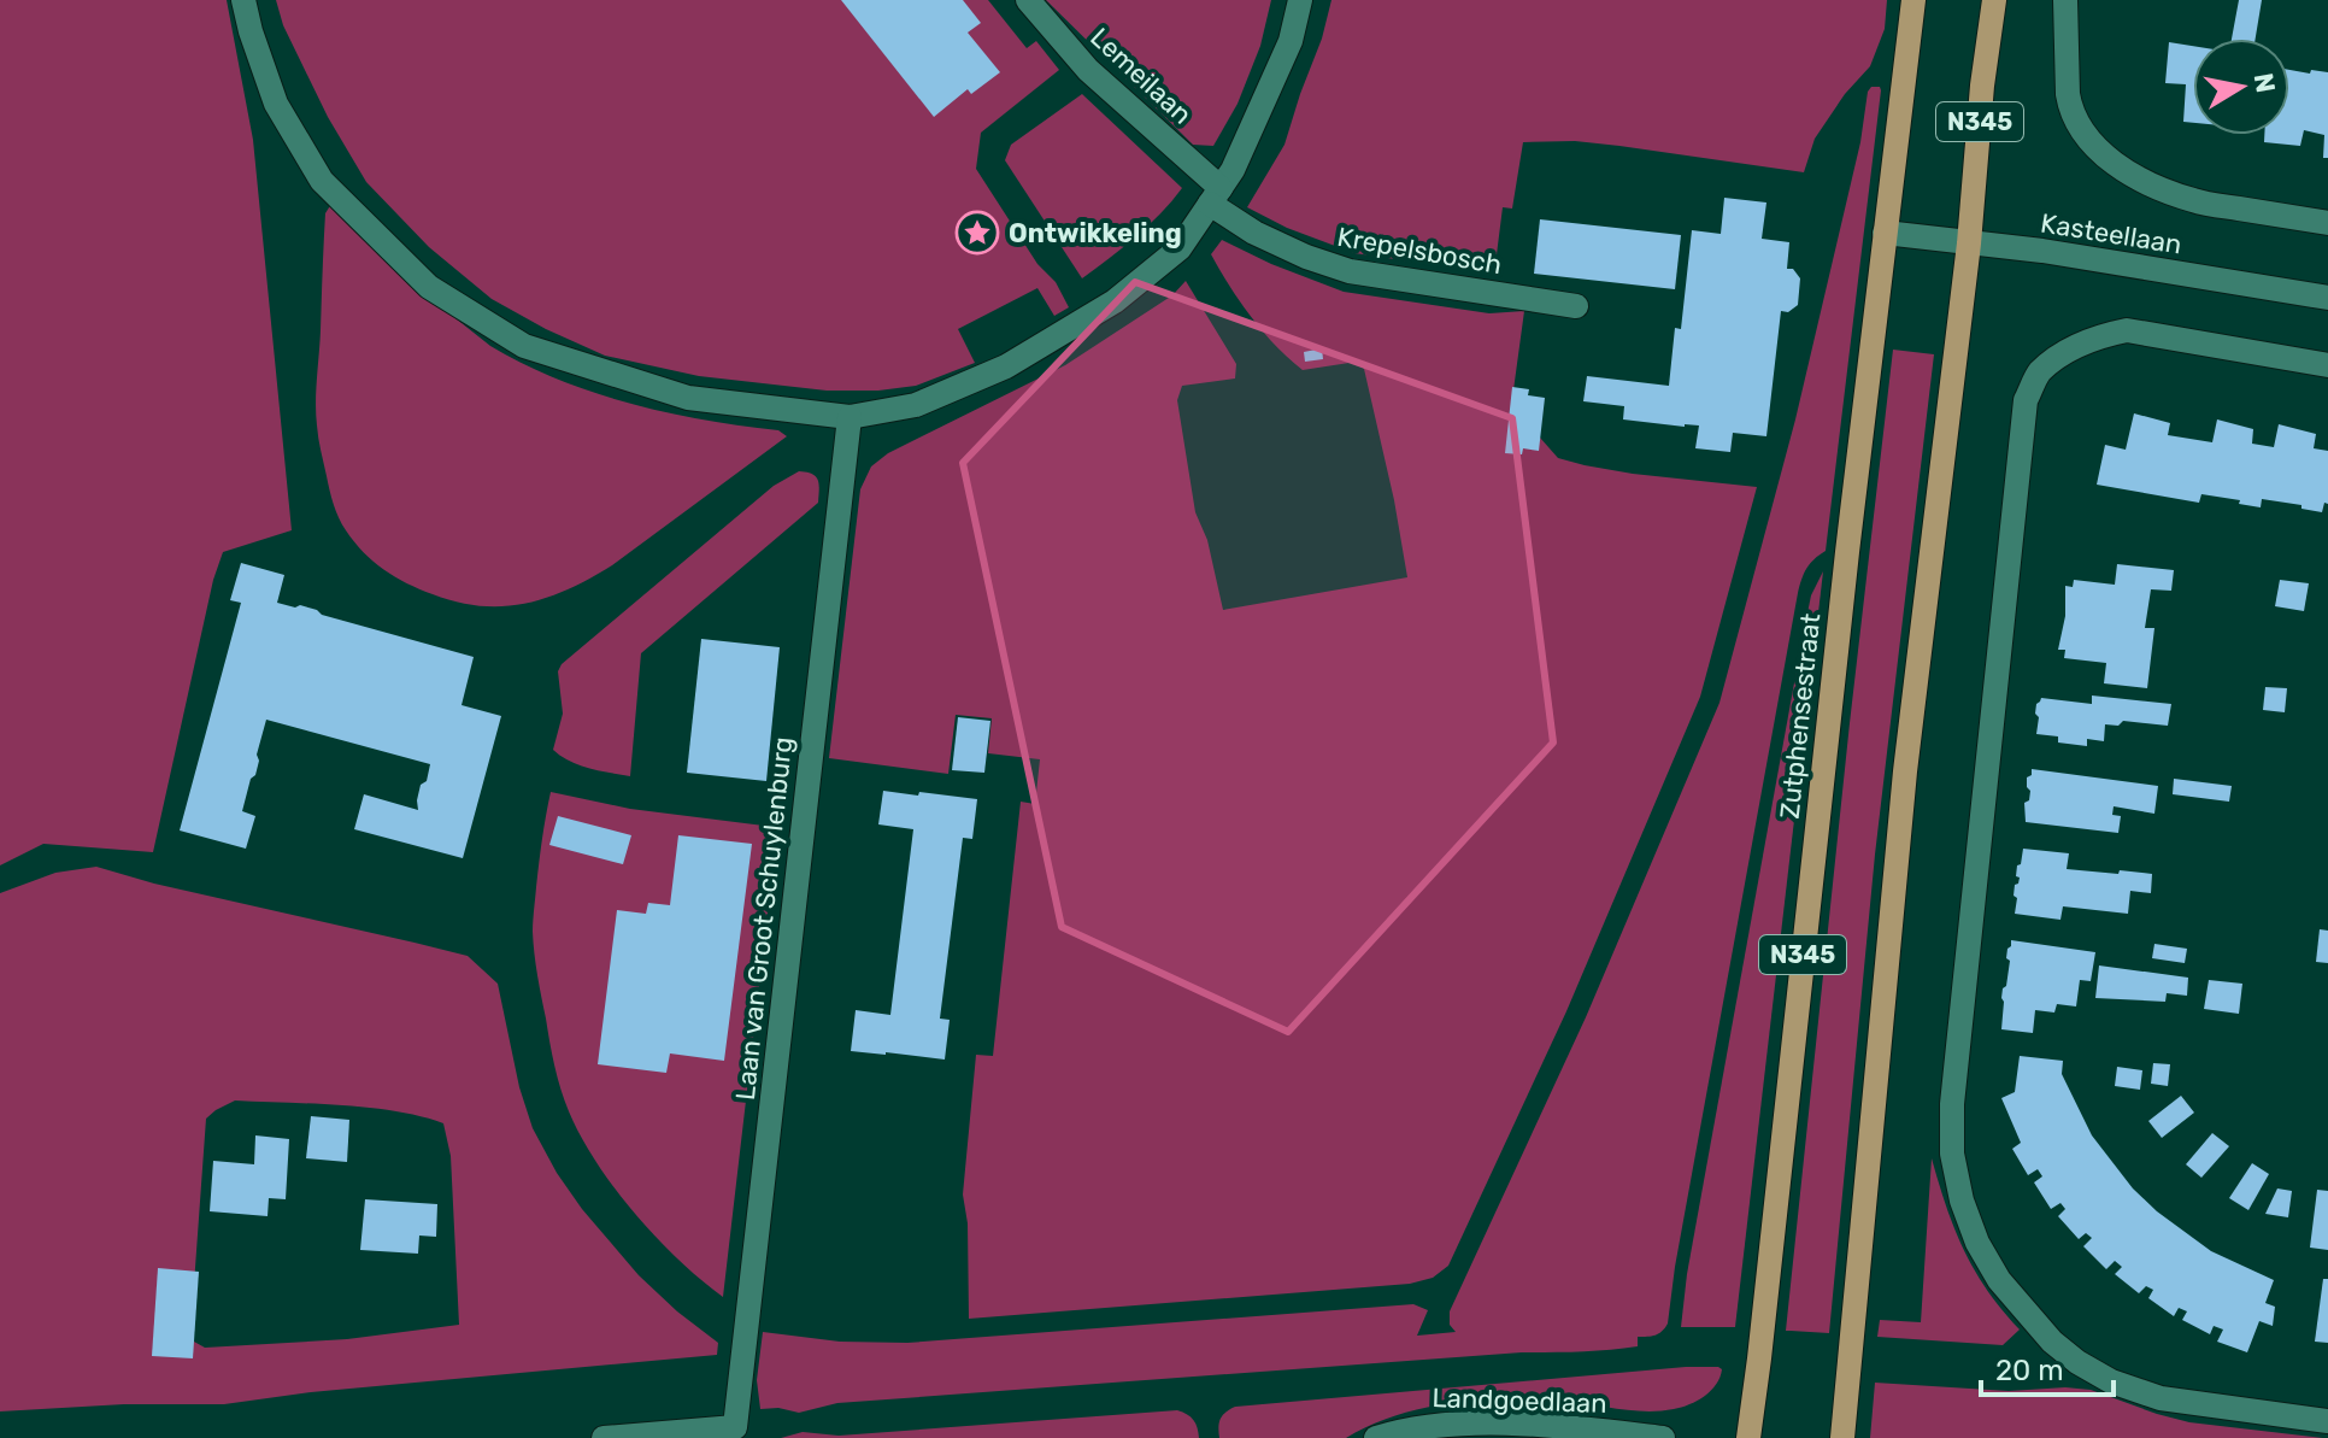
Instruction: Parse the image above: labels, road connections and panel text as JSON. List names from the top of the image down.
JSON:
{
  "streets": {
    "main road": ["N345", "Zutphensestraat"],
    "street": [
      "Lemeilaan",
      "Kasteellaan",
      "Krepelsbosch",
      "Laan van Groot Schuylenburg",
      "Landgoedlaan"
    ]
  },
  "crossings": [
    ["Lemeilaan", "Krepelsbosch"],
    ["N345", "Kasteellaan"],
    ["Kasteellaan", "Zutphensestraat"]
  ],
  "places": {
    "place": ["Ontwikkeling"]
  },
  "scale_bar": "20 m",
  "north": "right"
}
